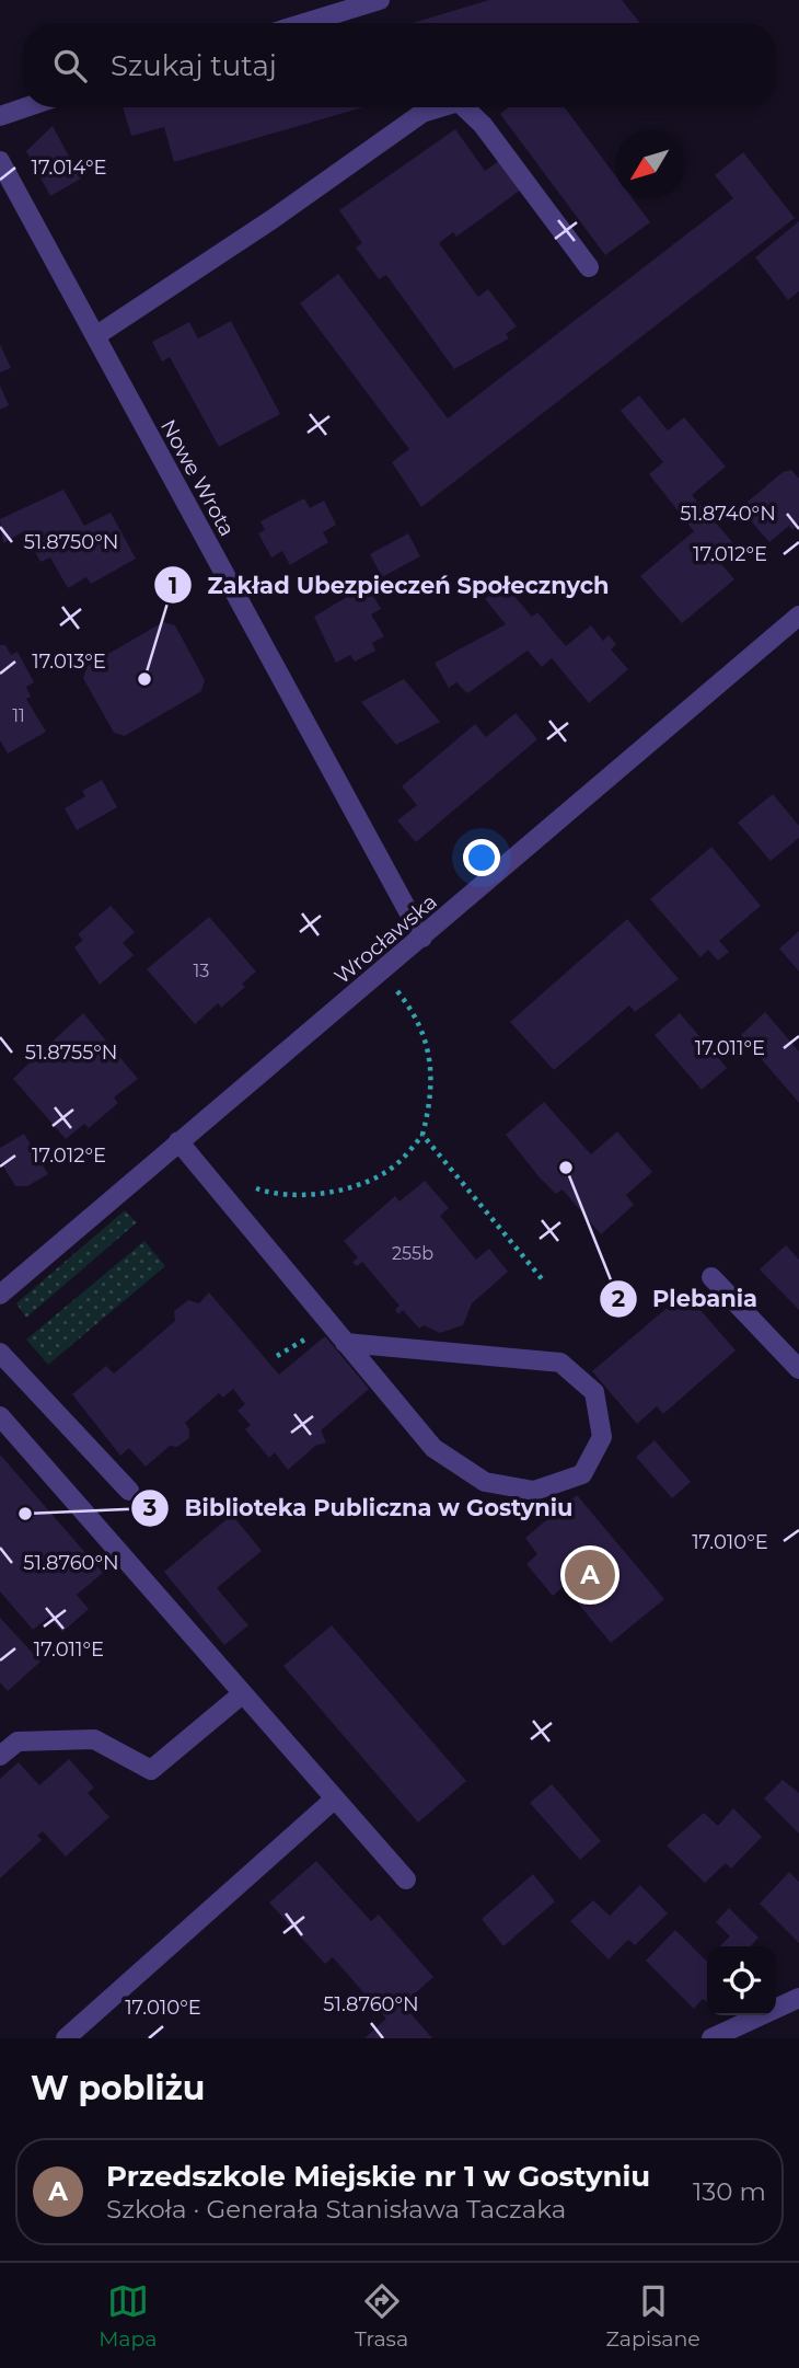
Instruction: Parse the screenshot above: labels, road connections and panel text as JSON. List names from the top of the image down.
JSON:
{
  "streets": {
    "street": ["Nowe Wrota", "Wrocławska"]
  },
  "crossings": [
    ["Nowe Wrota", "Wrocławska"]
  ],
  "places": ["Zakład Ubezpieczeń Społecznych", "Plebania", "Biblioteka Publiczna w Gostyniu"],
  "house_numbers": ["11", "13", "255b"],
  "north": "bottom left",
  "page": {
    "search": "Szukaj tutaj",
    "pins": "A",
    "heading": "W pobliżu",
    "list": [
      {
        "mark": "A",
        "name": "Przedszkole Miejskie nr 1 w Gostyniu",
        "note": "Szkoła · Generała Stanisława Taczaka",
        "value": "130 m"
      }
    ],
    "nav": ["Mapa", "Trasa", "Zapisane"]
  },
  "coordinates": [
    "17.014°E",
    "51.8740°N",
    "51.8750°N",
    "17.012°E",
    "17.013°E",
    "17.011°E",
    "51.8755°N",
    "17.010°E",
    "51.8760°N"
  ]
}
